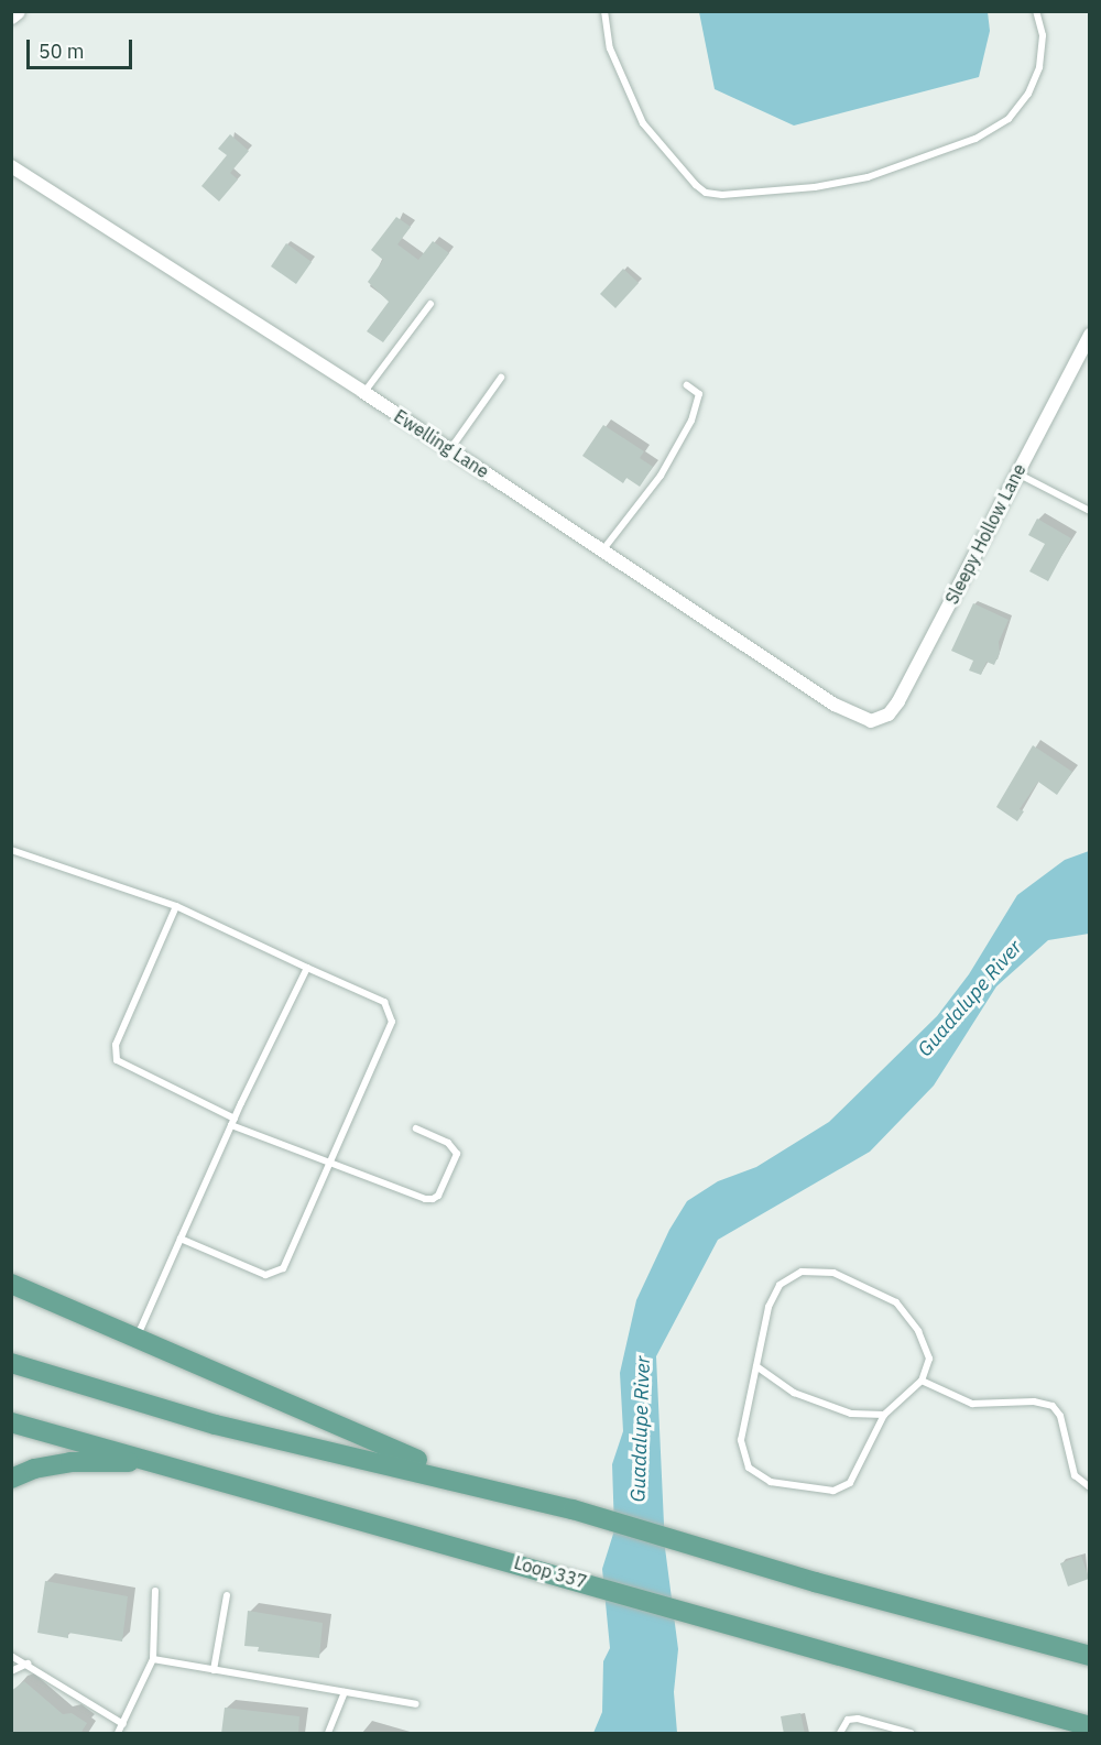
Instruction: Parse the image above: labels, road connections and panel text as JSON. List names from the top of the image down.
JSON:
{
  "streets": {
    "main road": ["Loop 337"],
    "street": ["Ewelling Lane", "Sleepy Hollow Lane"]
  },
  "crossings": [
    ["Ewelling Lane", "Sleepy Hollow Lane"]
  ],
  "water": ["Guadalupe River"],
  "scale_bar": "50 m"
}
